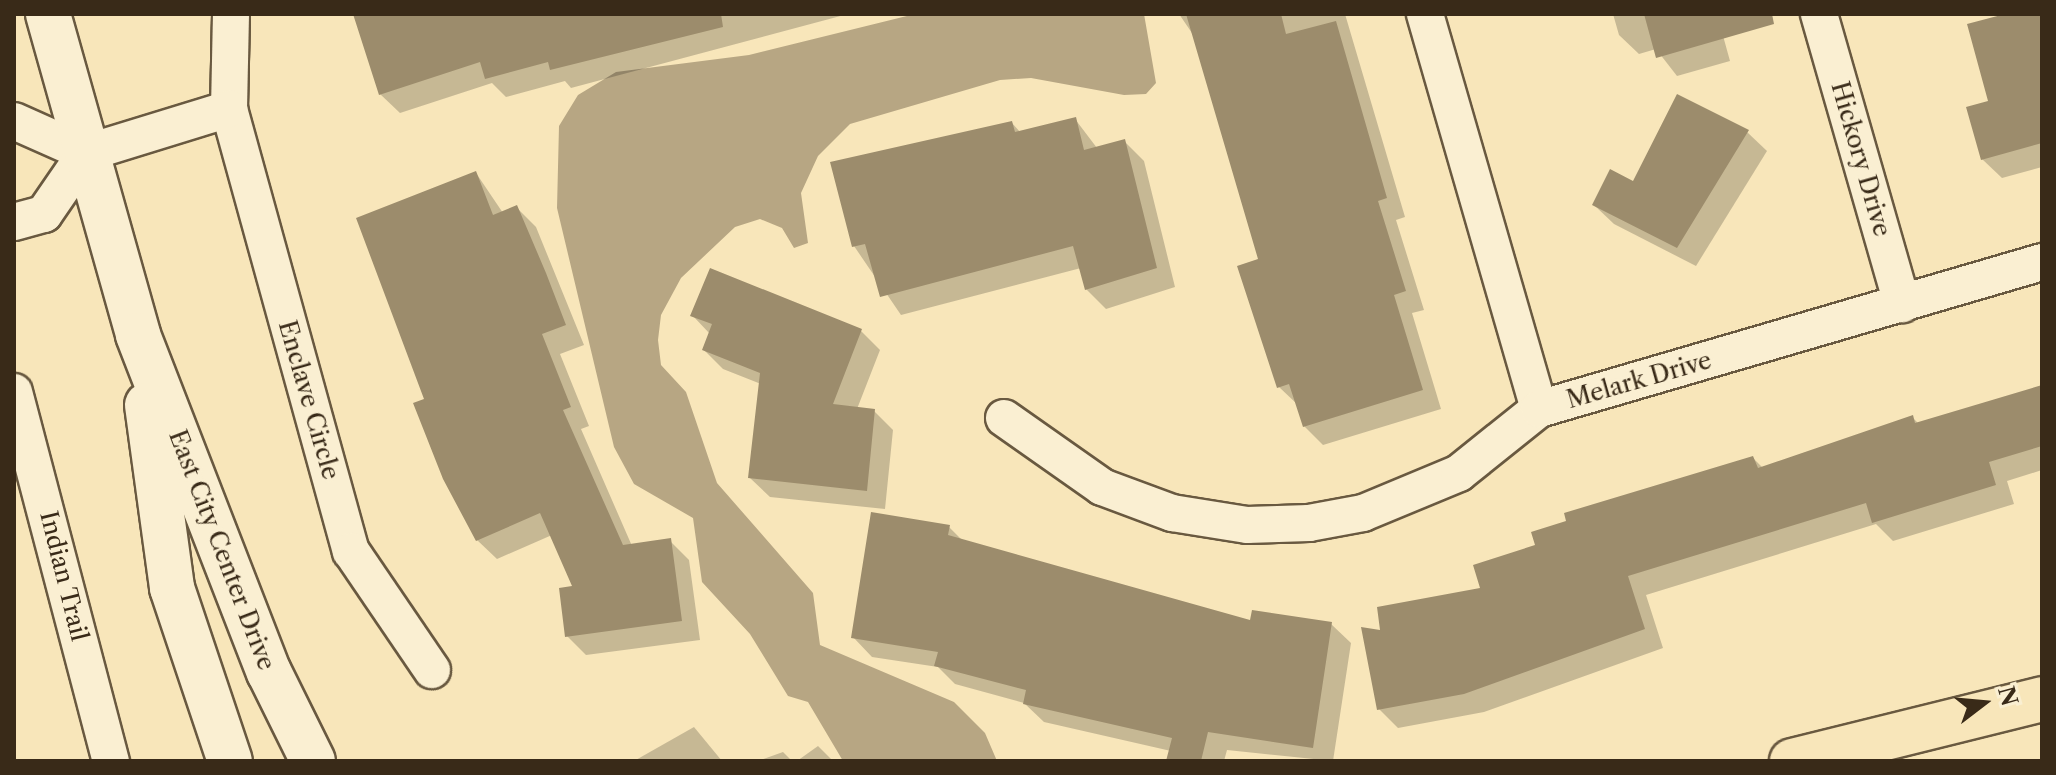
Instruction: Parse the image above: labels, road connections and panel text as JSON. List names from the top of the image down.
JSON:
{
  "streets": {
    "street": [
      "Hickory Drive",
      "Melark Drive",
      "Enclave Circle",
      "East City Center Drive",
      "Indian Trail"
    ]
  },
  "crossings": [
    ["Hickory Drive", "Melark Drive"]
  ],
  "north": "right"
}
